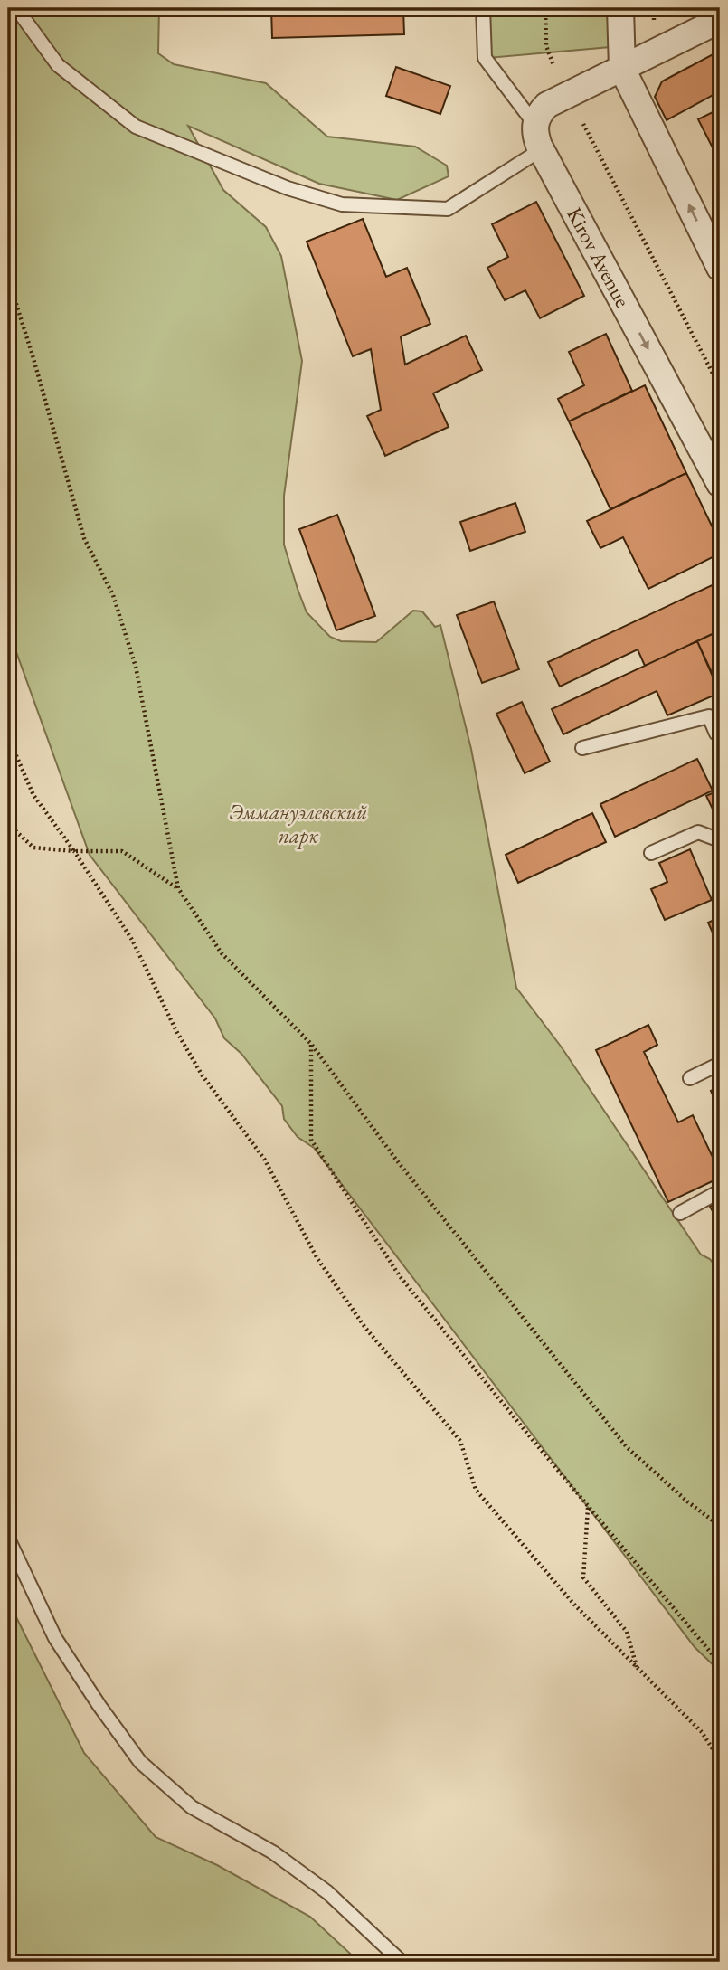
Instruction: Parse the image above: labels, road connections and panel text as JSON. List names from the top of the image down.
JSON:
{
  "streets": {
    "street": ["Kirov Avenue"]
  },
  "parks": ["Эммануэлевский парк"]
}
